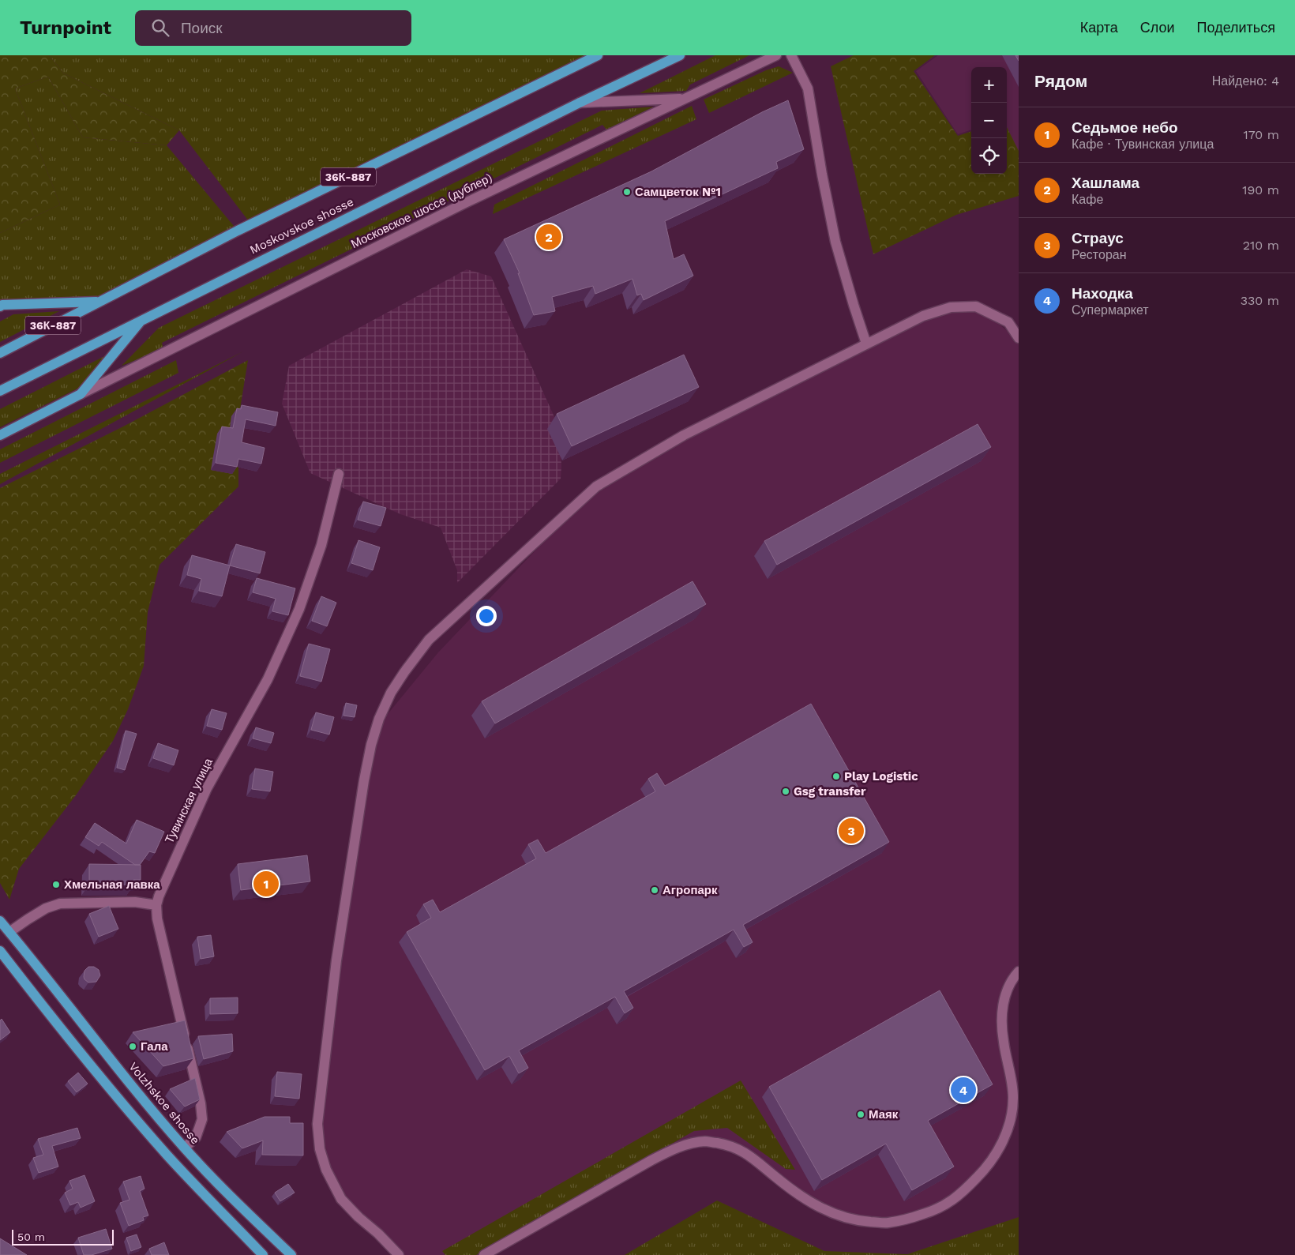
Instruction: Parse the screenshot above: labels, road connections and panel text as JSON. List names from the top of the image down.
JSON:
{
  "streets": {
    "main road": ["36К-887", "Moskovskoe shosse", "Volzhskoe shosse"],
    "street": ["Московское шоссе (дублер)", "Тувинская улица"]
  },
  "crossings": [
    ["Тувинская улица", "Volzhskoe shosse"]
  ],
  "places": [
    "Самцветок №1",
    "Play Logistic",
    "Gsg transfer",
    "Хмельная лавка",
    "Агропарк",
    "Гала",
    "Маяк"
  ],
  "scale_bar": "50 m",
  "page": {
    "header": "Turnpoint",
    "search": "Поиск",
    "nav": ["Карта", "Слои", "Поделиться"],
    "heading": ["Рядом", "Найдено: 4"],
    "map_buttons": ["+", "−"],
    "list": [
      {
        "mark": "1",
        "name": "Седьмое небо",
        "note": "Кафе · Тувинская улица",
        "value": "170 m"
      },
      {
        "mark": "2",
        "name": "Хашлама",
        "note": "Кафе",
        "value": "190 m"
      },
      {
        "mark": "3",
        "name": "Страус",
        "note": "Ресторан",
        "value": "210 m"
      },
      {
        "mark": "4",
        "name": "Находка",
        "note": "Супермаркет",
        "value": "330 m"
      }
    ],
    "pins": [
      "2",
      "3",
      "1",
      "4"
    ],
    "scale": "50 m"
  }
}
